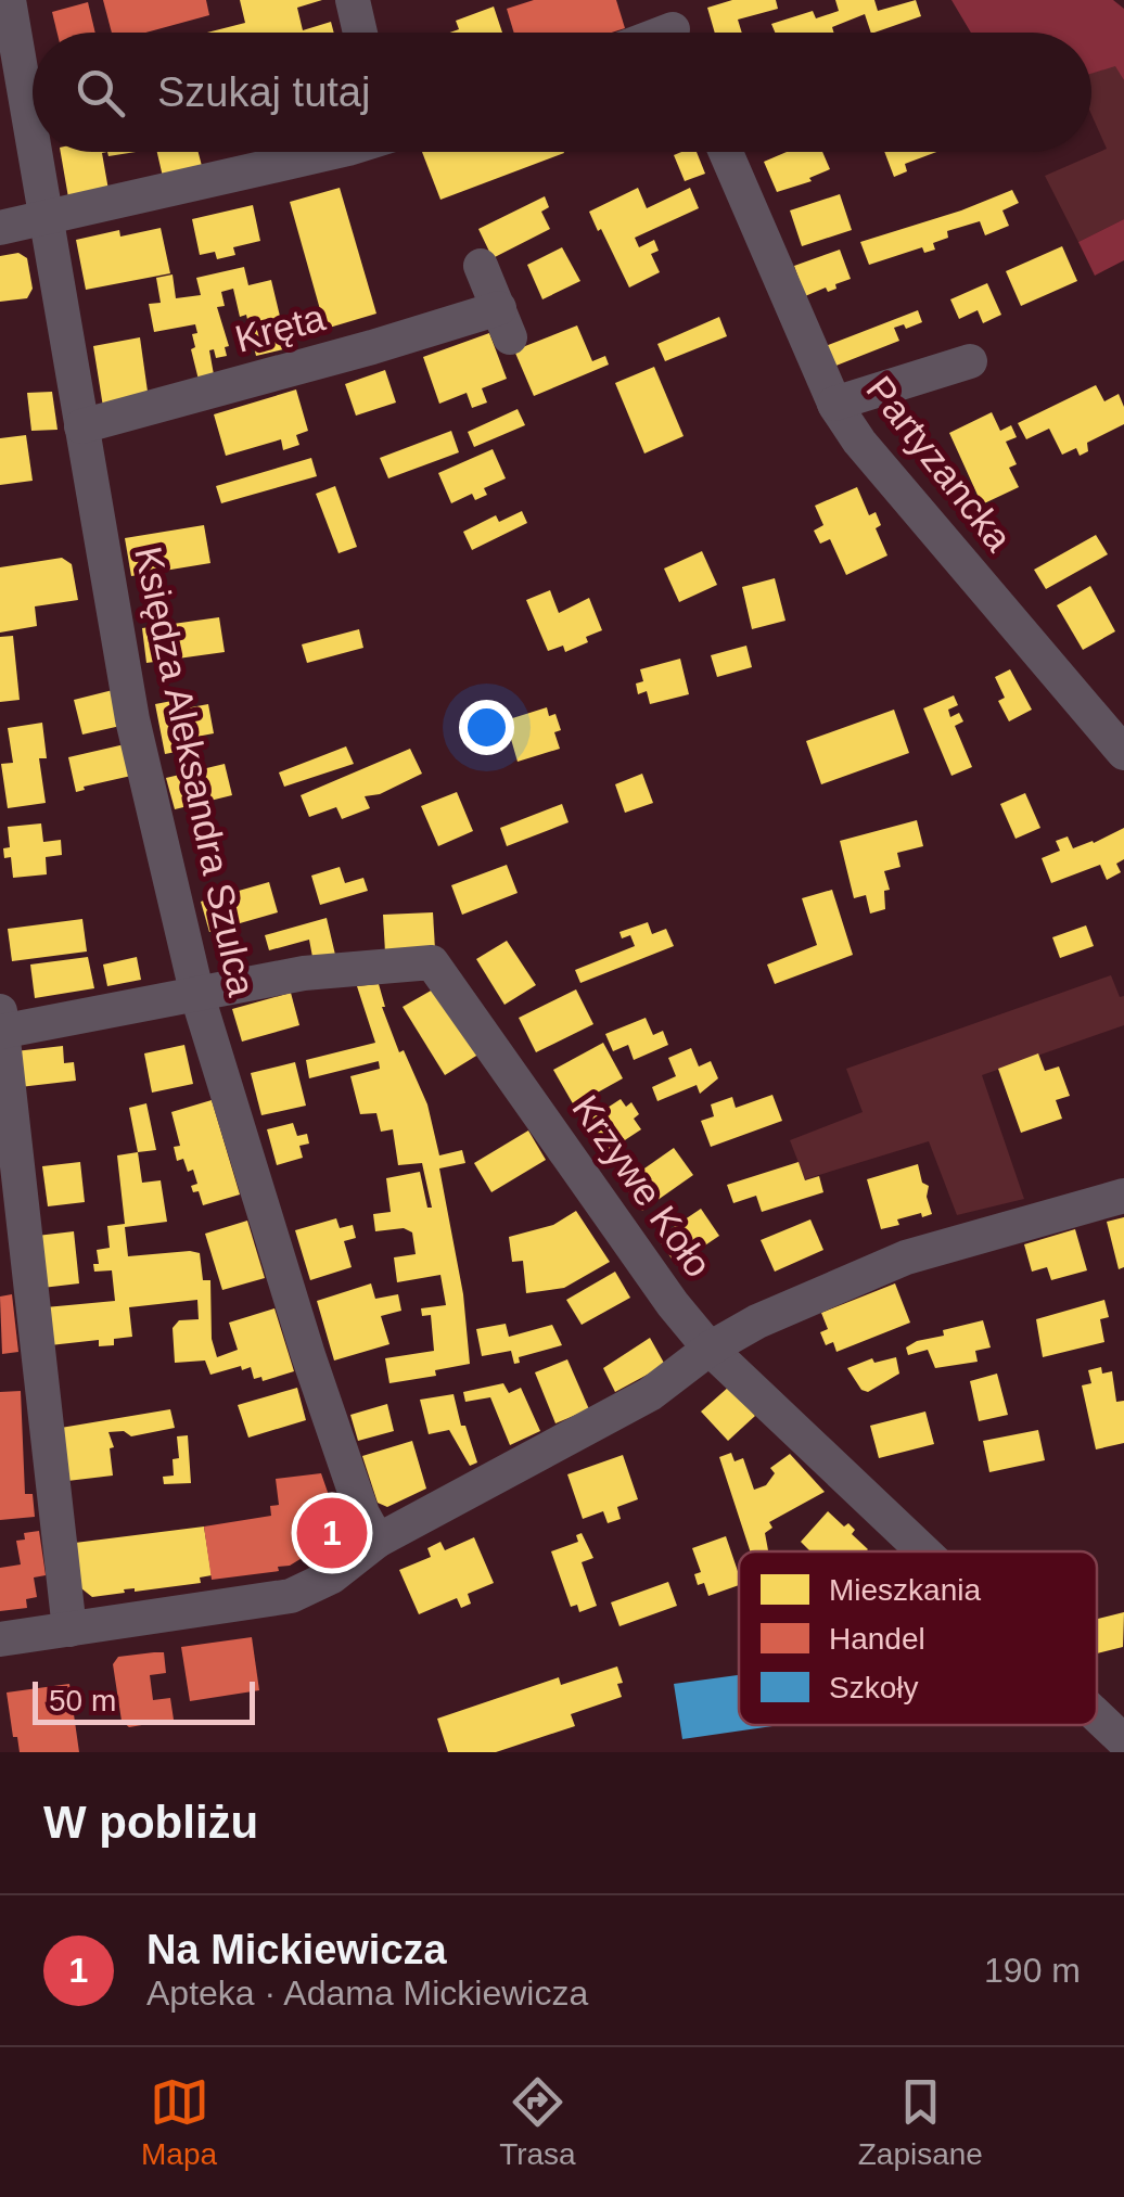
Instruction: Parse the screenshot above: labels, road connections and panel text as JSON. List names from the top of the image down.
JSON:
{
  "streets": {
    "street": [
      "Kręta",
      "Partyzancka",
      "Księdza Aleksandra Szulca",
      "Krzywe Koło"
    ]
  },
  "crossings": [
    ["Kręta", "Księdza Aleksandra Szulca"],
    ["Księdza Aleksandra Szulca", "Krzywe Koło"]
  ],
  "legend": ["Mieszkania", "Handel", "Szkoły"],
  "scale_bar": "50 m",
  "page": {
    "search": "Szukaj tutaj",
    "pins": "1",
    "scale": "50 m",
    "heading": "W pobliżu",
    "list": [
      {
        "mark": "1",
        "name": "Na Mickiewicza",
        "note": "Apteka · Adama Mickiewicza",
        "value": "190 m"
      }
    ],
    "nav": ["Mapa", "Trasa", "Zapisane"]
  }
}
